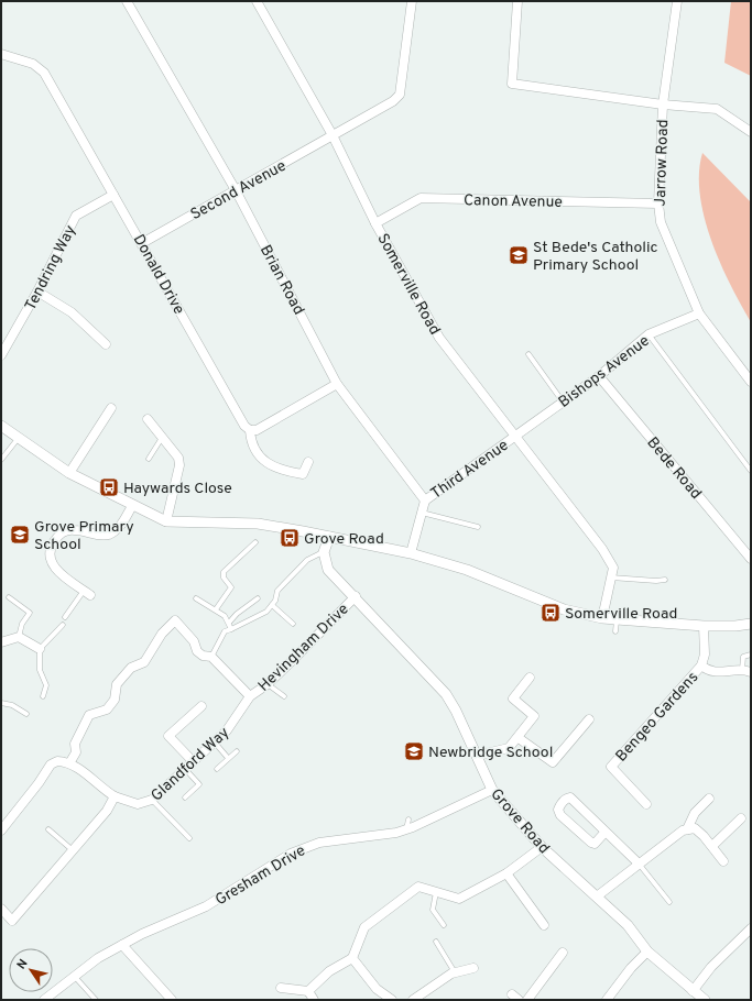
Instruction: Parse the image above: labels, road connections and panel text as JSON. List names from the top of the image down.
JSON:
{
  "streets": {
    "street": [
      "Jarrow Road",
      "Second Avenue",
      "Canon Avenue",
      "Tendring Way",
      "Donald Drive",
      "Brian Road",
      "Somerville Road",
      "Bishops Avenue",
      "Bede Road",
      "Third Avenue",
      "Hevingham Drive",
      "Bengeo Gardens",
      "Glandford Way",
      "Grove Road",
      "Gresham Drive"
    ]
  },
  "crossings": [
    ["Jarrow Road", "Canon Avenue"],
    ["Jarrow Road", "Bishops Avenue"],
    ["Second Avenue", "Donald Drive"],
    ["Second Avenue", "Brian Road"],
    ["Second Avenue", "Somerville Road"],
    ["Canon Avenue", "Somerville Road"],
    ["Tendring Way", "Donald Drive"],
    ["Brian Road", "Third Avenue"],
    ["Somerville Road", "Bishops Avenue"],
    ["Somerville Road", "Third Avenue"],
    ["Bishops Avenue", "Bede Road"],
    ["Bishops Avenue", "Third Avenue"],
    ["Hevingham Drive", "Glandford Way"],
    ["Hevingham Drive", "Grove Road"],
    ["Grove Road", "Gresham Drive"]
  ],
  "places": {
    "school or university": ["St Bede's Catholic Primary School", "Grove Primary School", "Newbridge School"],
    "bus stop": ["Haywards Close", "Grove Road", "Somerville Road"]
  },
  "north": "top left"
}
